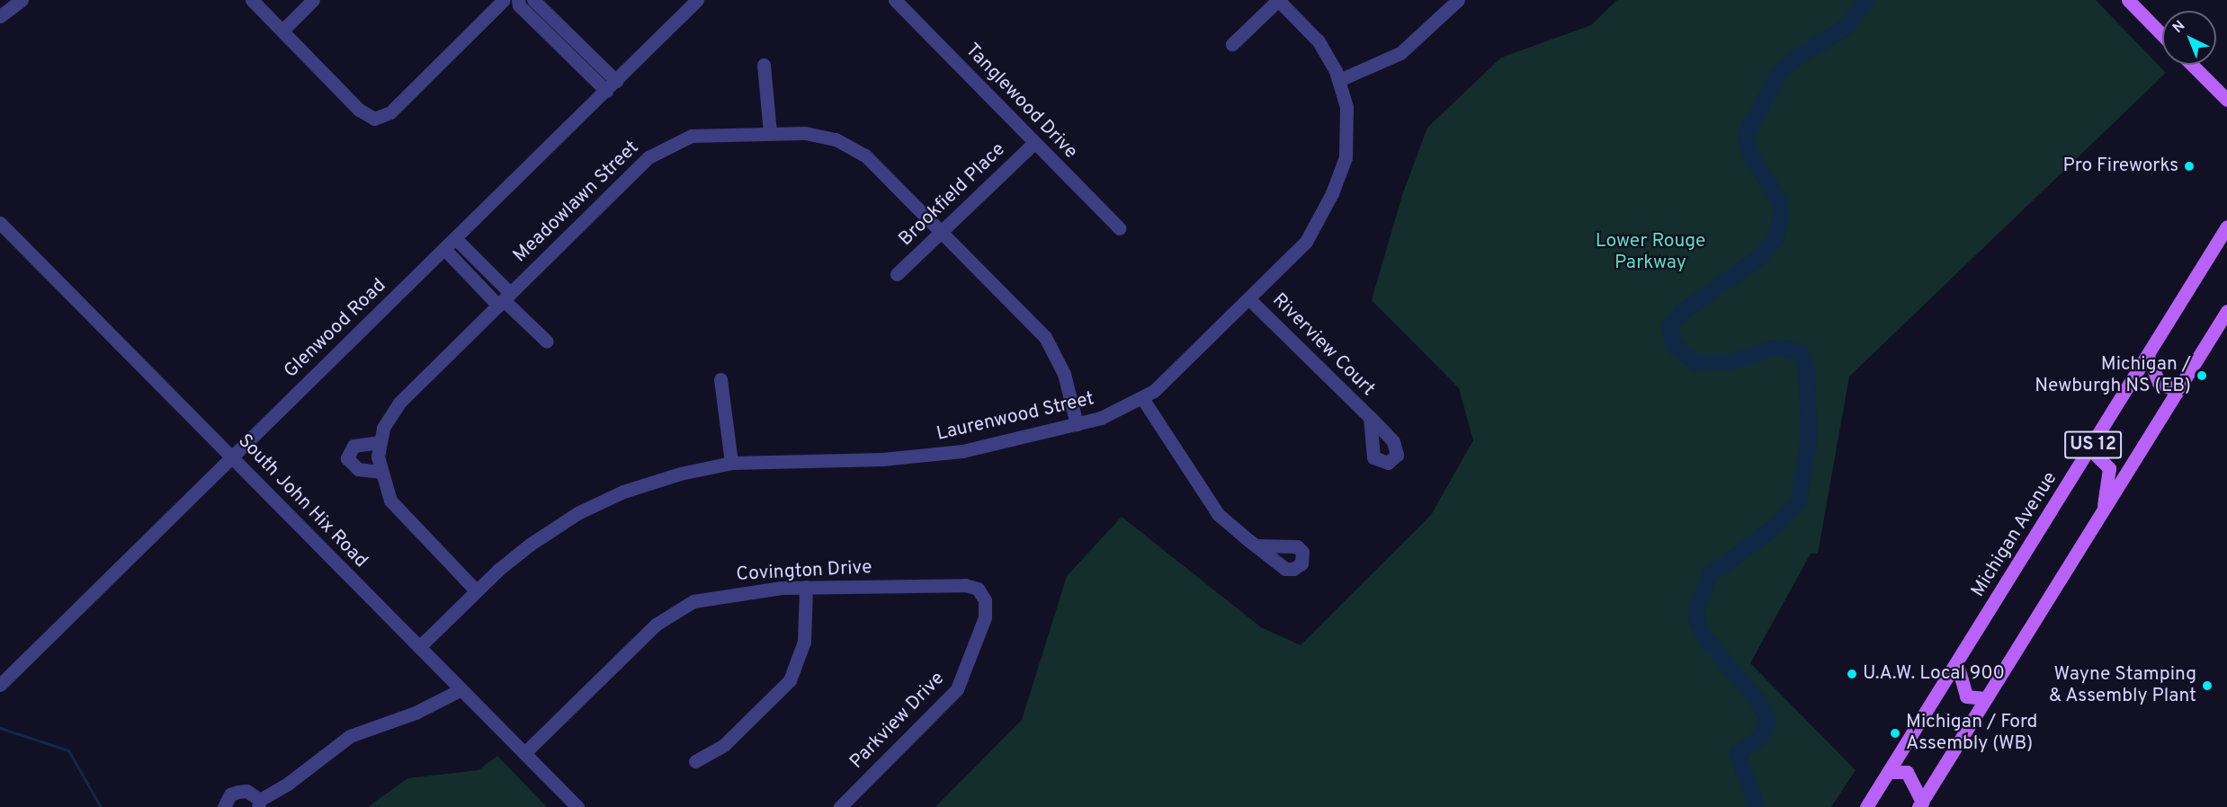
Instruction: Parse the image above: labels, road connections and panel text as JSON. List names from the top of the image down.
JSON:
{
  "streets": {
    "main road": ["US 12", "Michigan Avenue"],
    "street": [
      "Tanglewood Drive",
      "Brookfield Place",
      "Meadowlawn Street",
      "Glenwood Road",
      "Riverview Court",
      "Laurenwood Street",
      "South John Hix Road",
      "Covington Drive",
      "Parkview Drive"
    ]
  },
  "crossings": [
    ["Tanglewood Drive", "Brookfield Place"],
    ["Brookfield Place", "Meadowlawn Street"],
    ["Meadowlawn Street", "Laurenwood Street"],
    ["Glenwood Road", "South John Hix Road"],
    ["Riverview Court", "Laurenwood Street"],
    ["Laurenwood Street", "South John Hix Road"],
    ["South John Hix Road", "Covington Drive"],
    ["Covington Drive", "Parkview Drive"]
  ],
  "parks": ["Lower Rouge Parkway"],
  "places": [
    "Pro Fireworks",
    "Michigan / Newburgh NS (EB)",
    "U.A.W. Local 900",
    "Wayne Stamping & Assembly Plant",
    "Michigan / Ford Assembly (WB)"
  ],
  "north": "top left"
}
